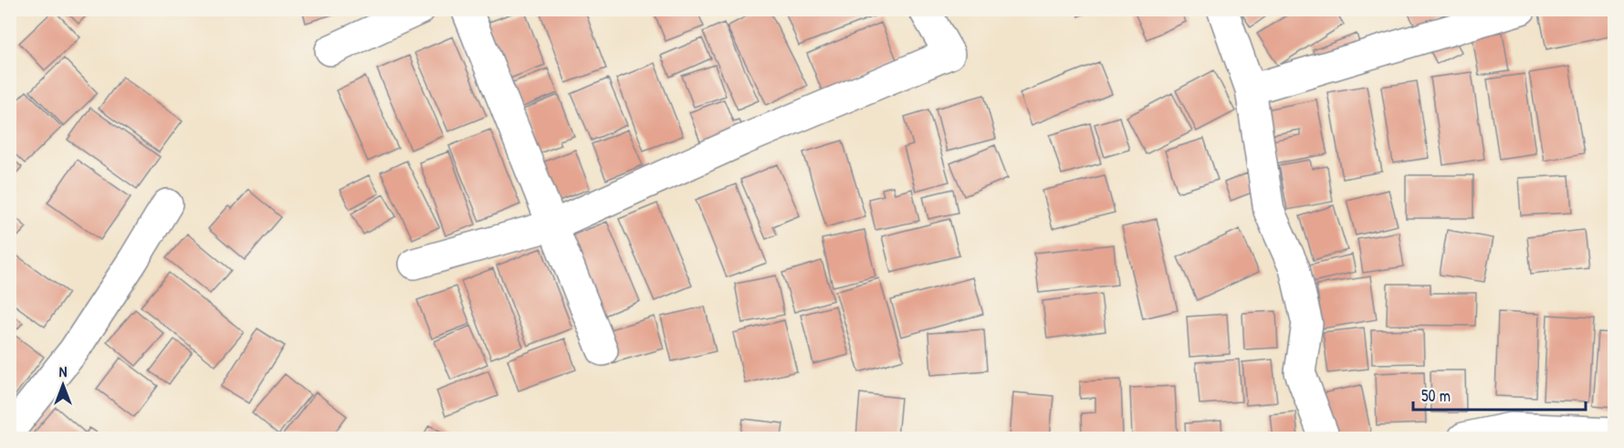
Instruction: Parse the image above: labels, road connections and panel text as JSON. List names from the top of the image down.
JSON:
{
  "scale_bar": "50 m",
  "north": "top"
}
